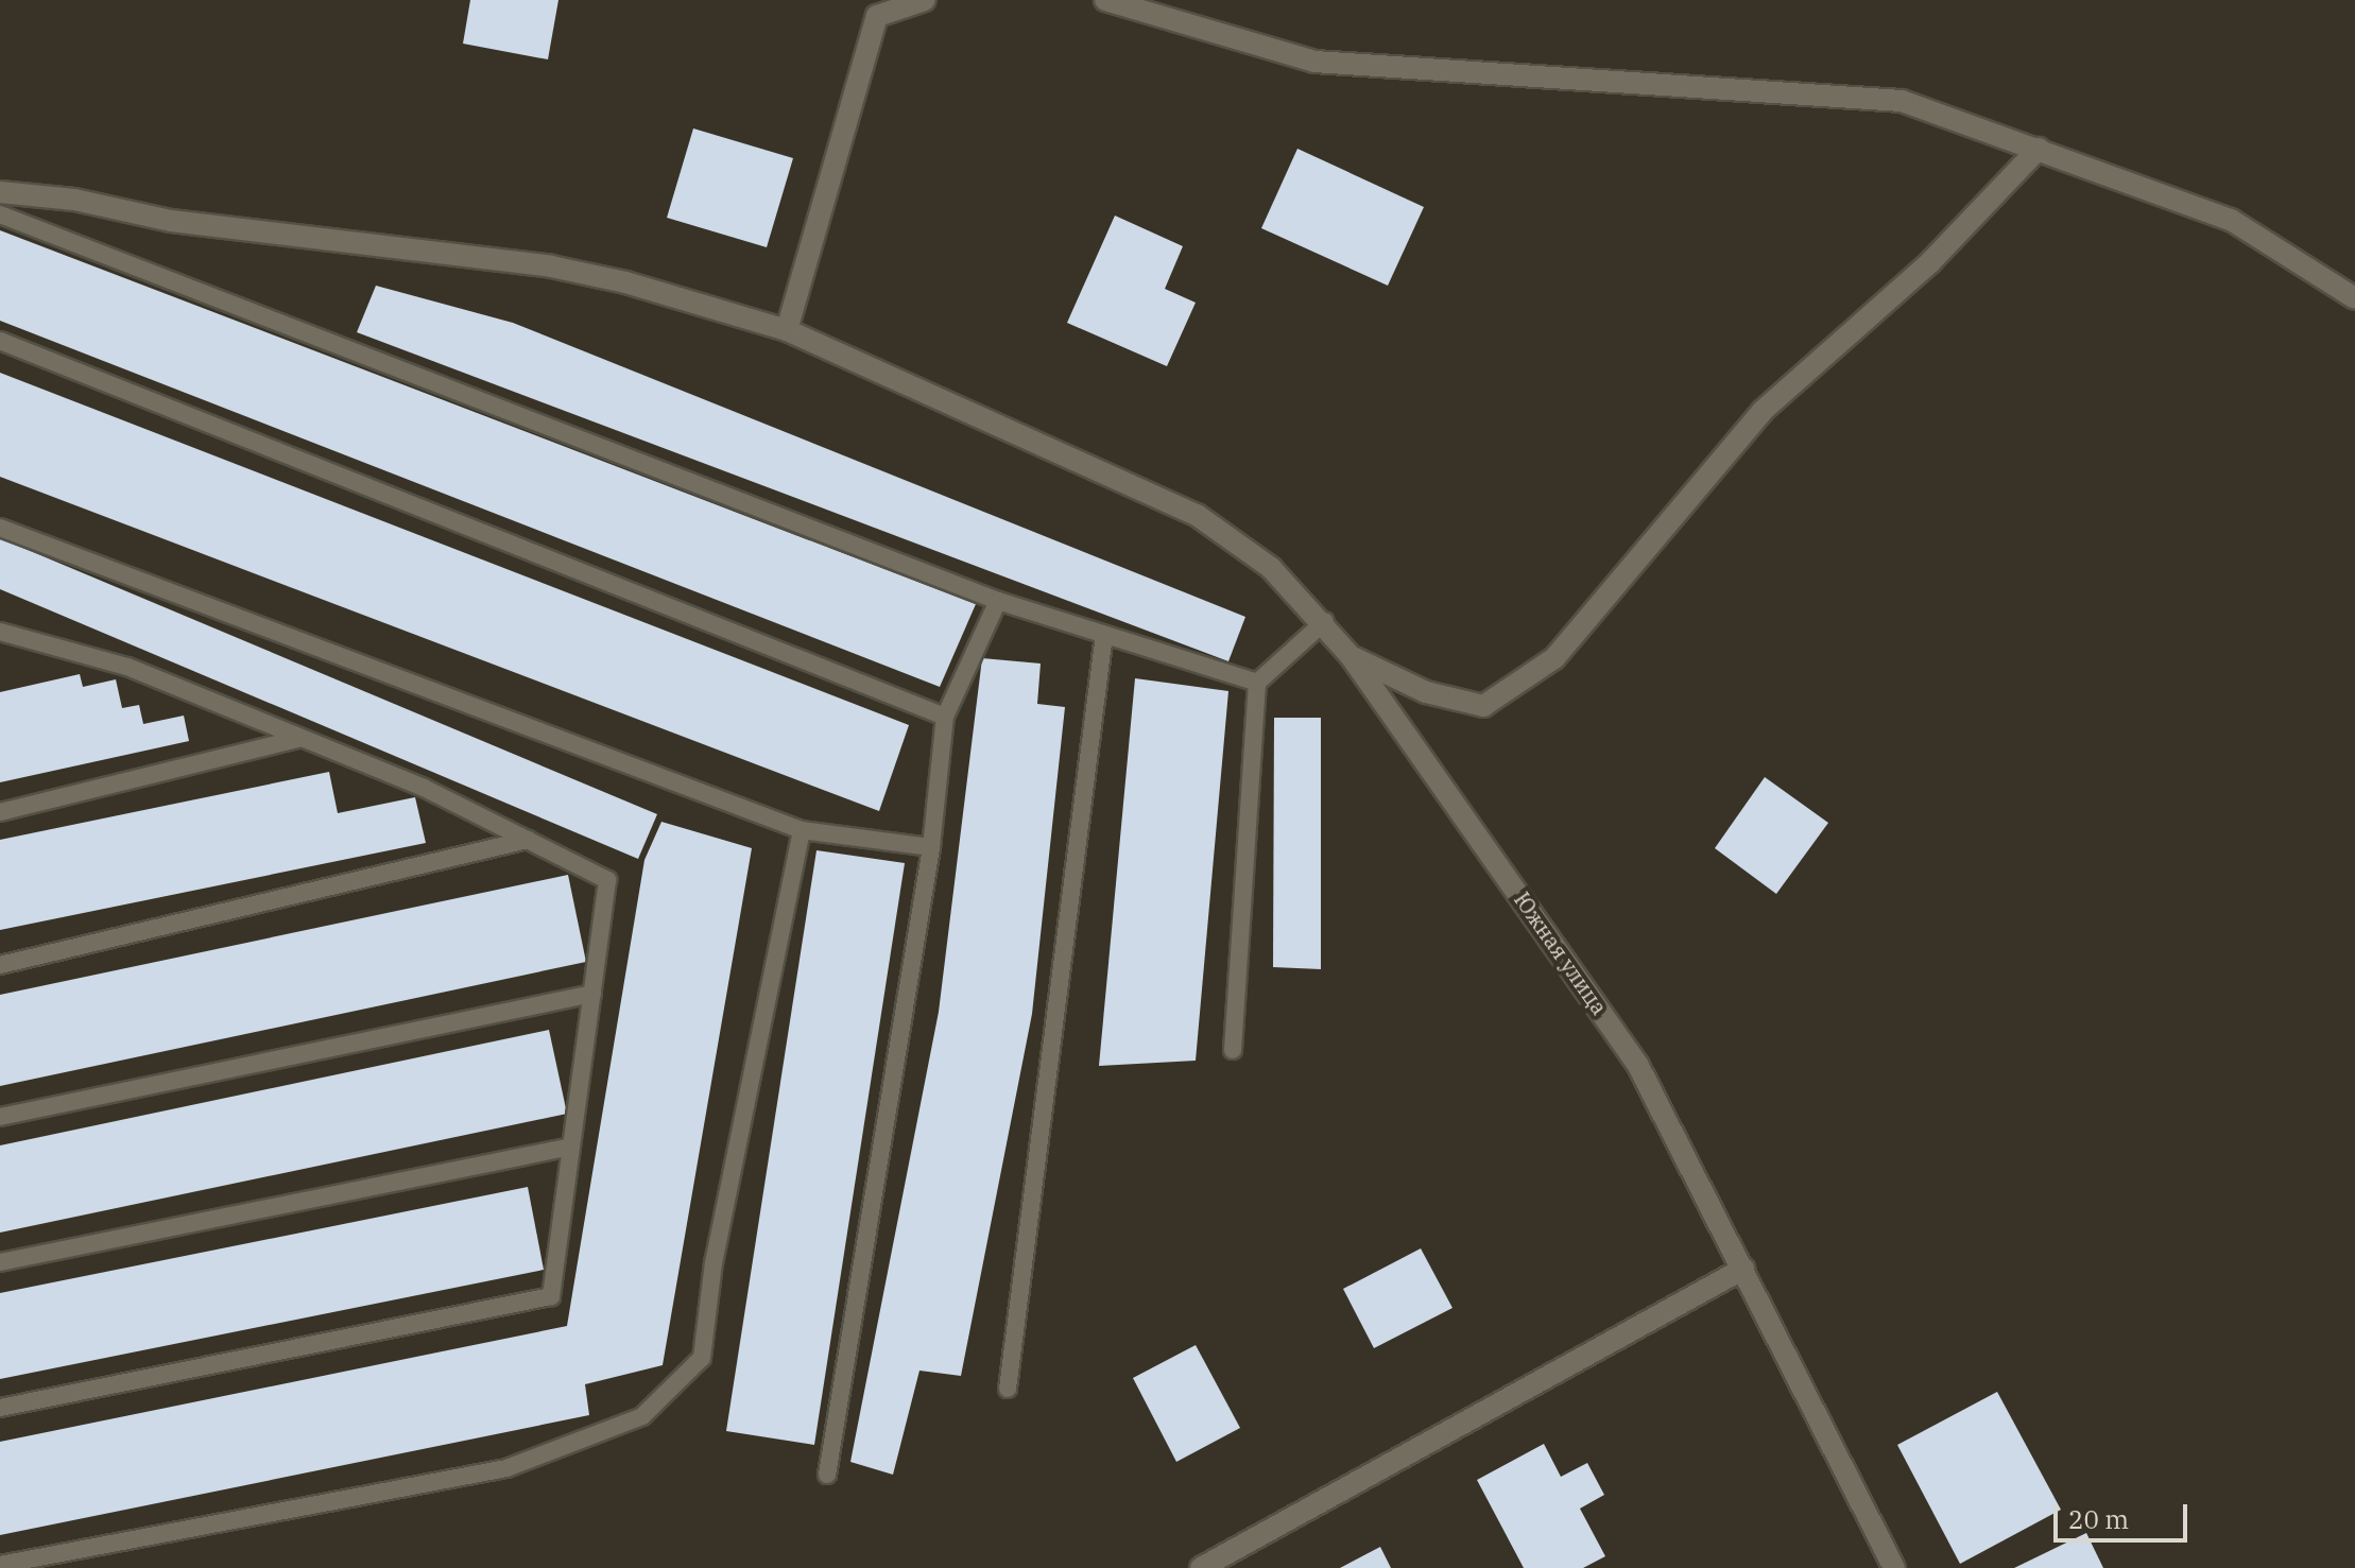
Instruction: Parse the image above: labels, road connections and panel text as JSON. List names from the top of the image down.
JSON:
{
  "streets": {
    "street": ["Южная улица"]
  },
  "scale_bar": "20 m"
}
